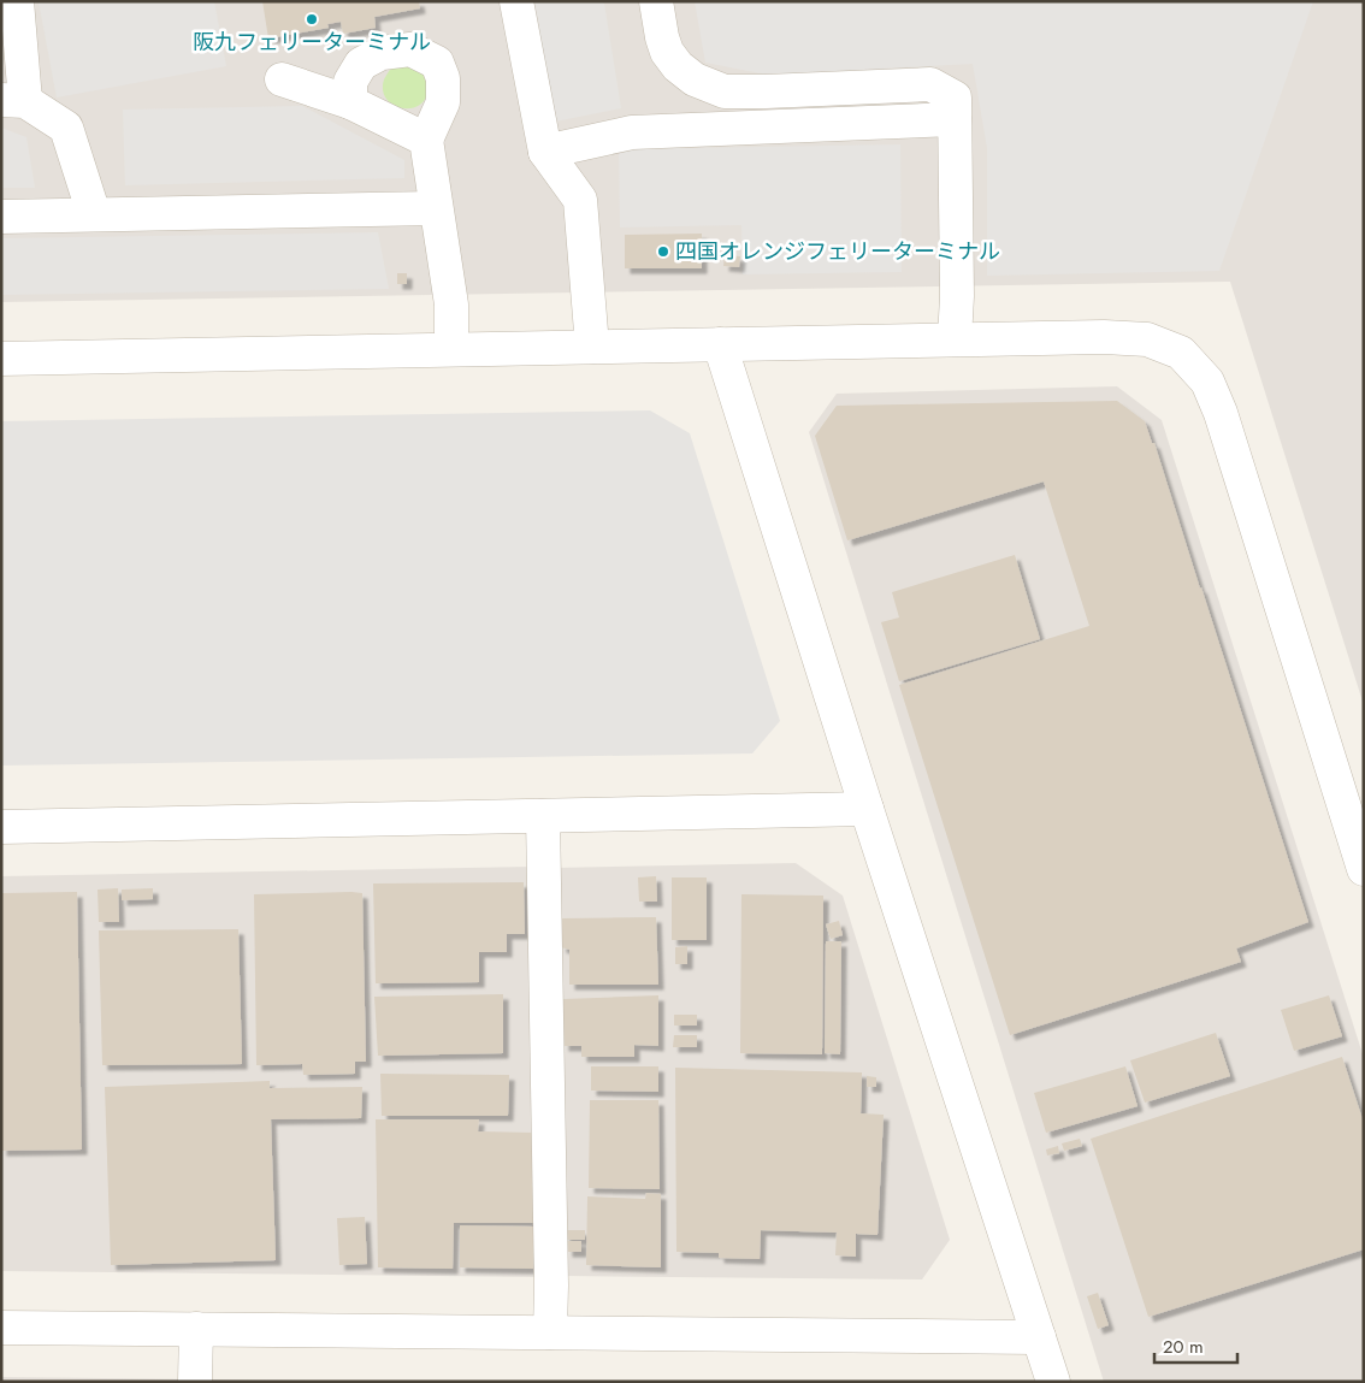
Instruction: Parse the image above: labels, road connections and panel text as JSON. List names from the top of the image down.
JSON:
{
  "places": ["阪九フェリーターミナル", "四国オレンジフェリーターミナル"],
  "scale_bar": "20 m"
}
